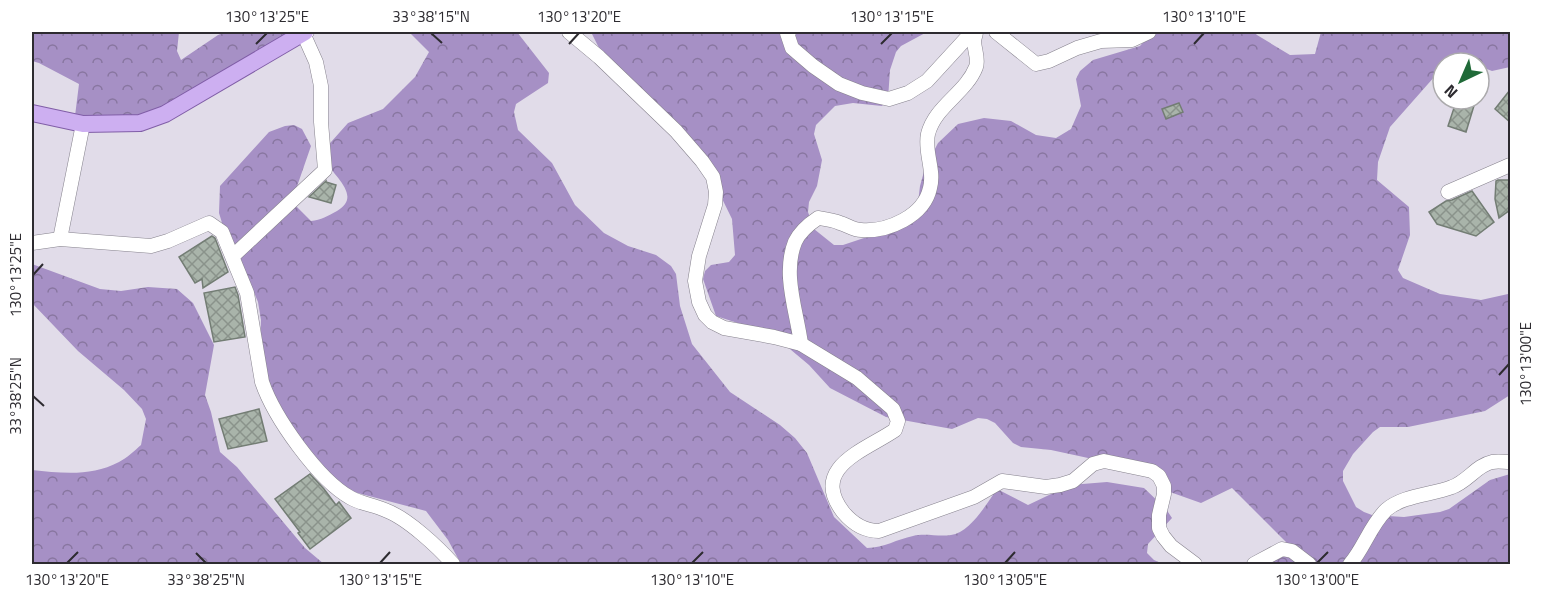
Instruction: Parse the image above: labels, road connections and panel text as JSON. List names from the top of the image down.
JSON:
{
  "north": "bottom left",
  "coordinates": [
    "130°13'25\"E",
    "33°38'15\"N",
    "130°13'20\"E",
    "130°13'15\"E",
    "130°13'10\"E",
    "130°13'00\"E",
    "33°38'25\"N",
    "130°13'05\"E"
  ]
}
